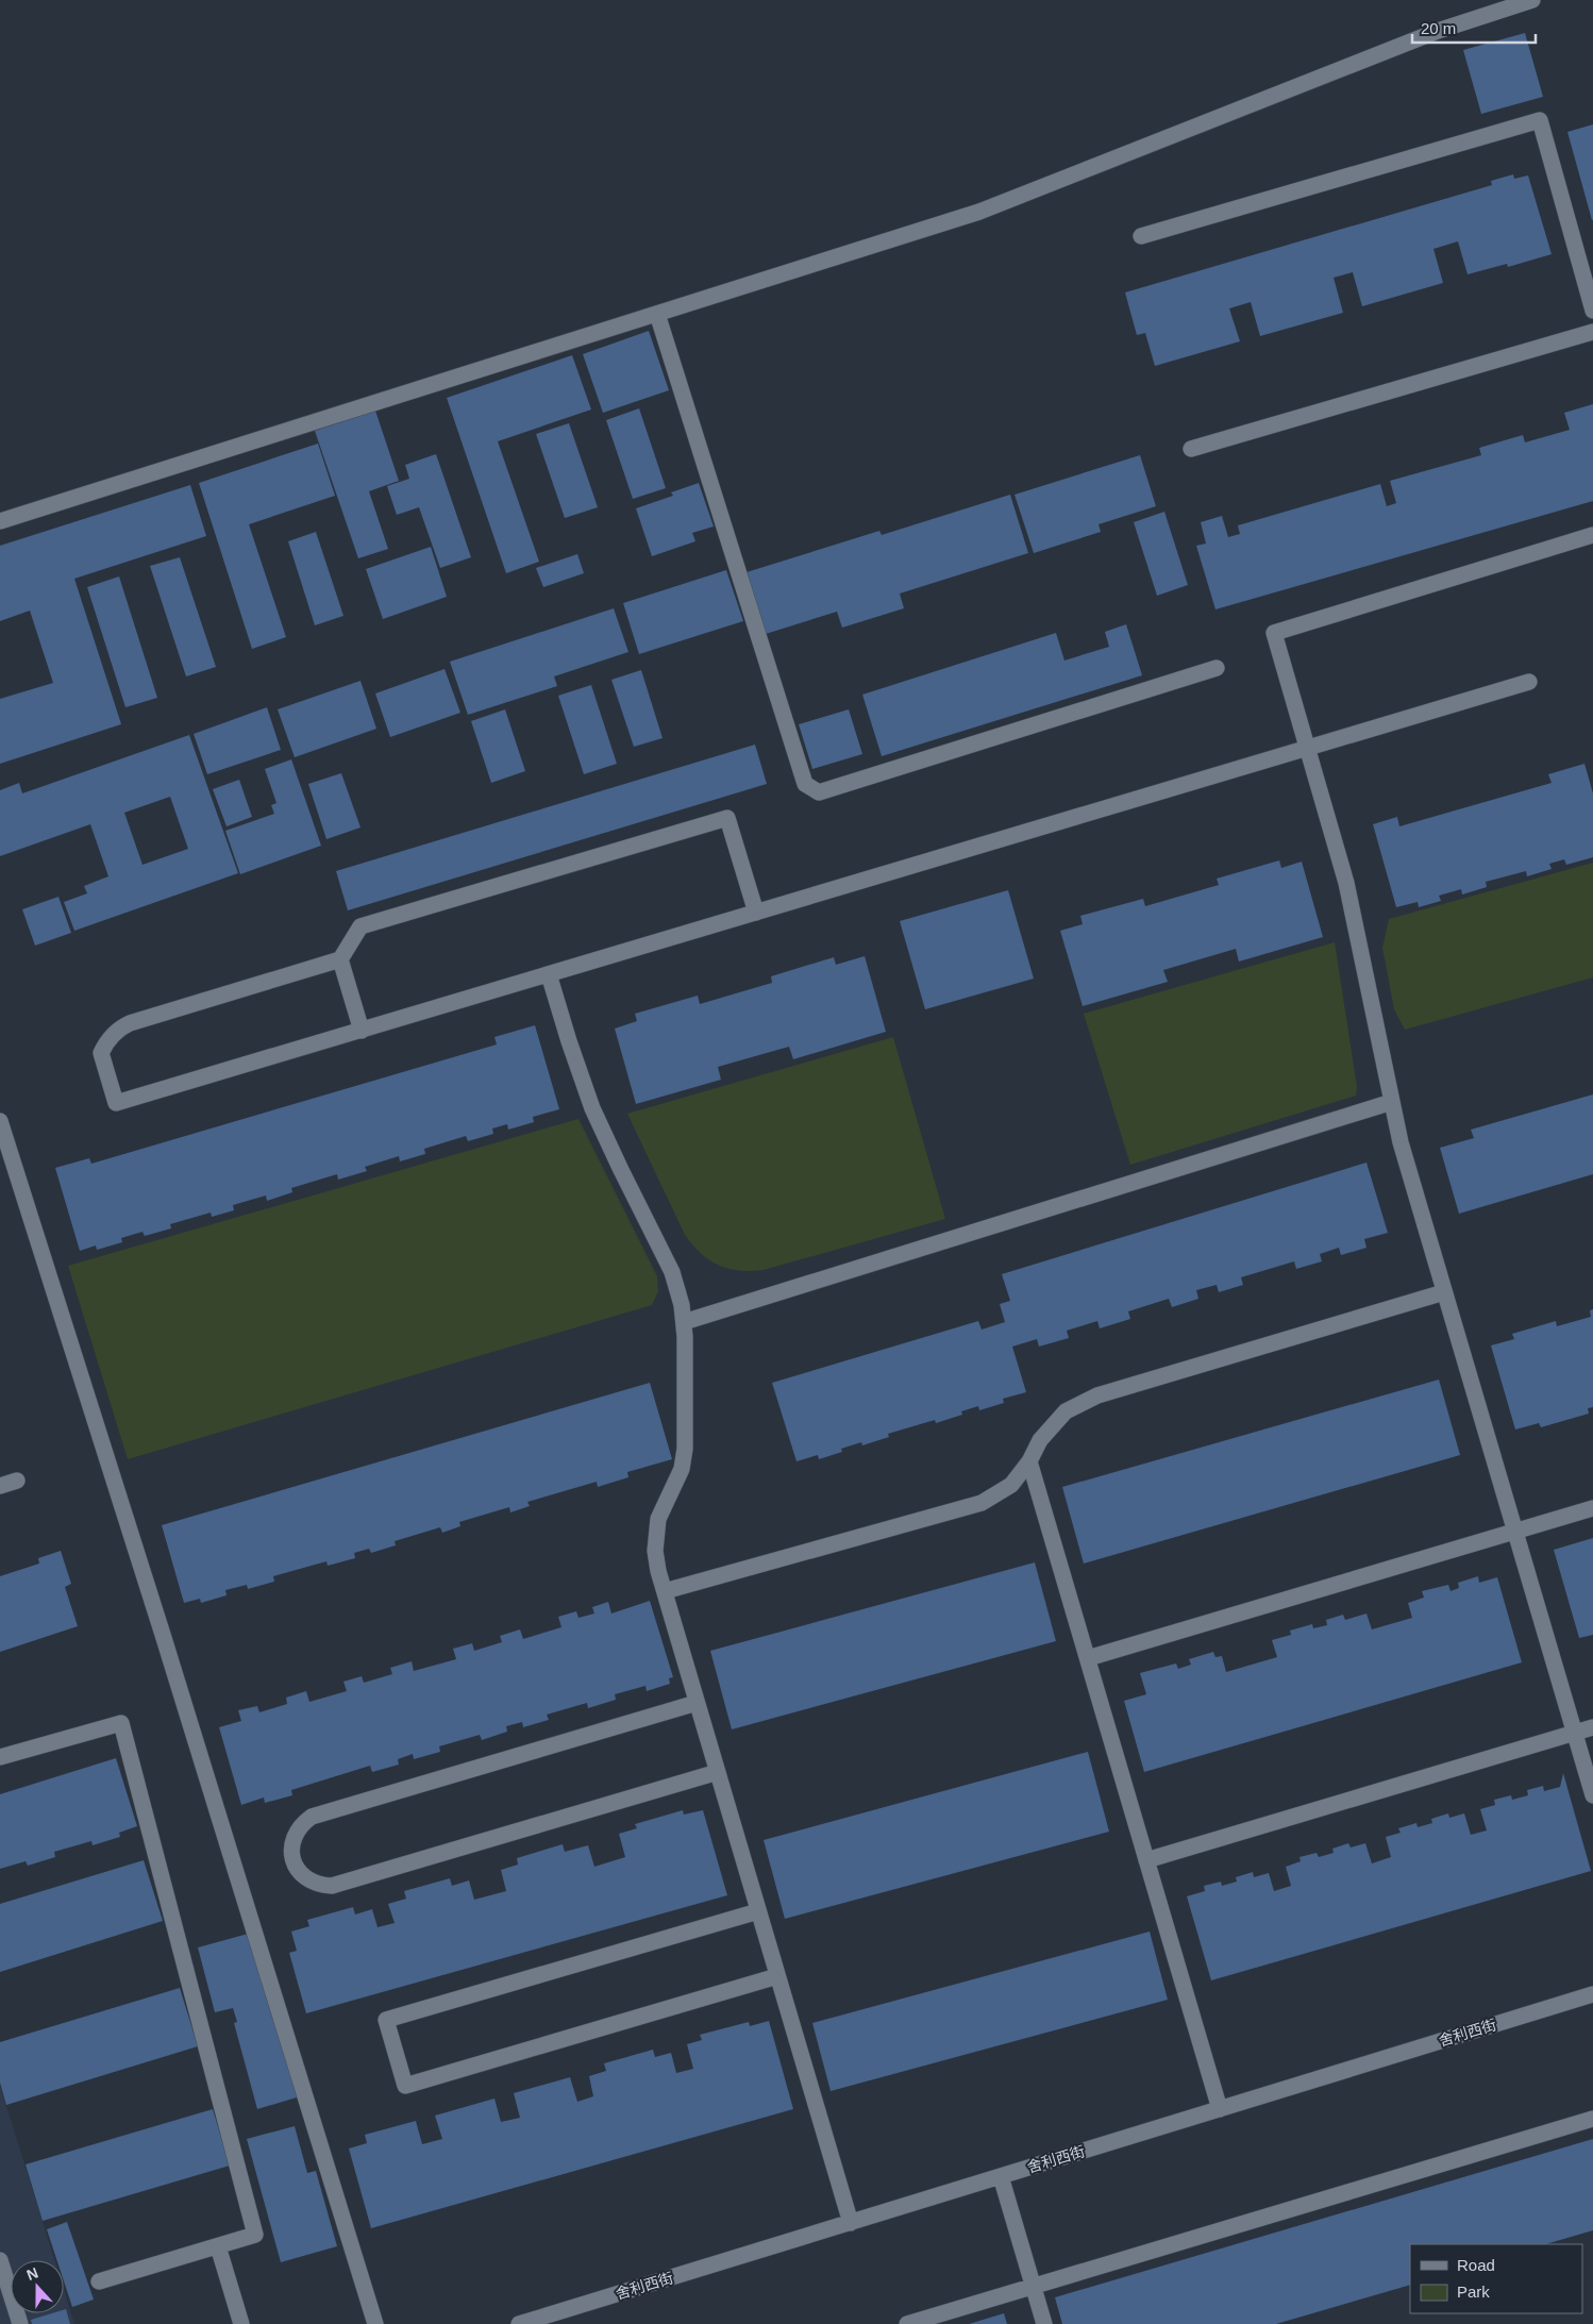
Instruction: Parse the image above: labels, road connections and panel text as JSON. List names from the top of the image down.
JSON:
{
  "streets": {
    "street": ["舍利西街"]
  },
  "legend": ["Road", "Park"],
  "scale_bar": "20 m",
  "north": "top"
}
